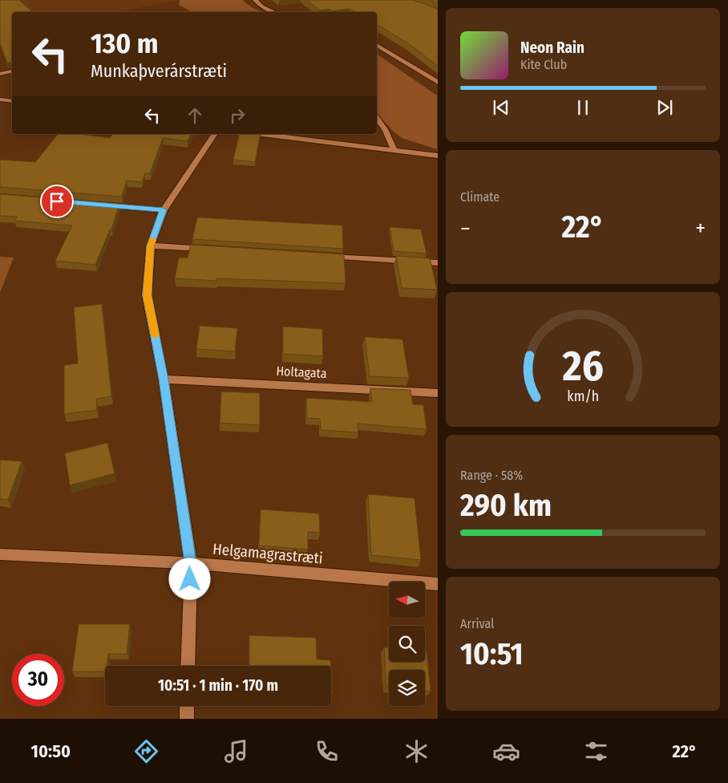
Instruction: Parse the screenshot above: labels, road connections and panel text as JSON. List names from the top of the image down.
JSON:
{
  "streets": {
    "street": ["Holtagata", "Helgamagrastræti"]
  },
  "north": "left",
  "page": {
    "turn": ["130 m", "Munkaþverárstræti"],
    "song": ["Neon Rain", "Kite Club"],
    "tile": [
      "Climate",
      ["Range · 58%", "290 km"],
      ["Arrival", "10:51"]
    ],
    "heat": ["−", "22°", "+"],
    "limit": "30",
    "trip": "10:51 · 1 min · 170 m",
    "tabs": ["10:50", "22°"],
    "gauge": ["26", "km/h"]
  }
}
